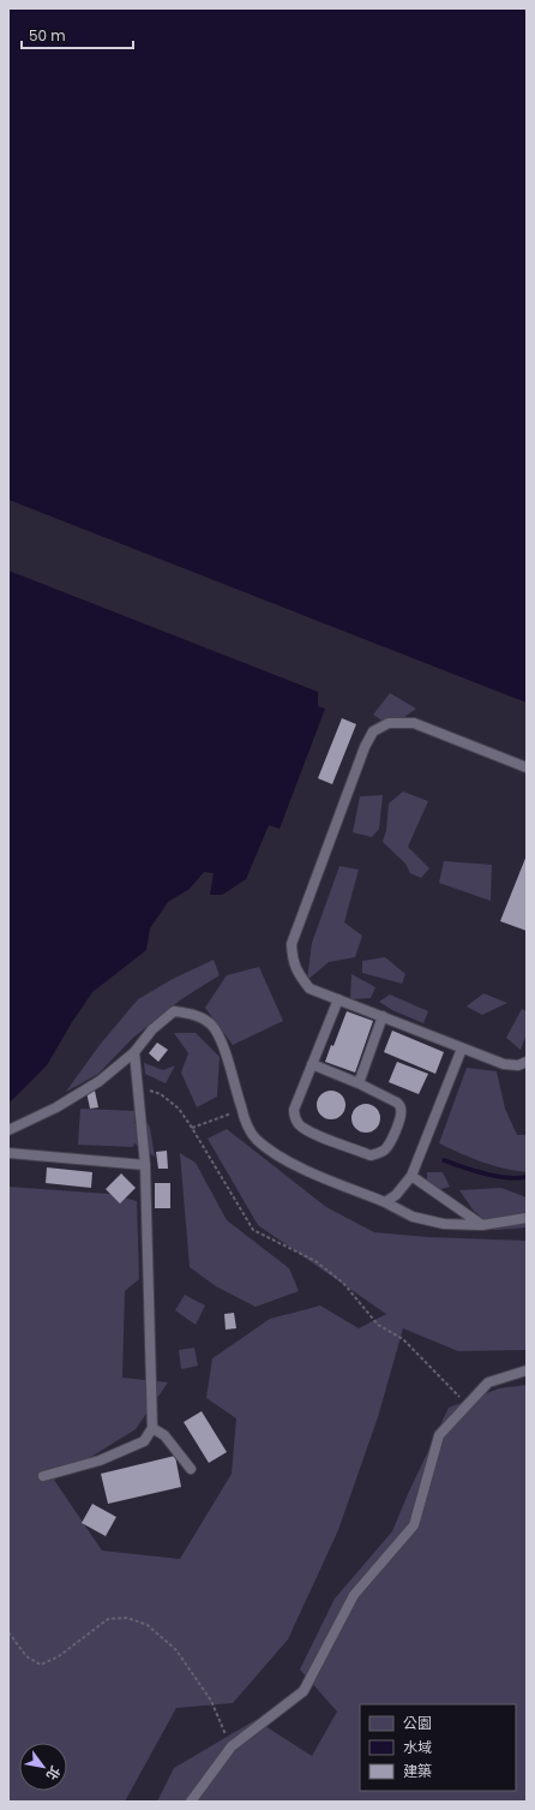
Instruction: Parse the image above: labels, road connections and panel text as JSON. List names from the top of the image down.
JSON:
{
  "legend": ["公園", "水域", "建築"],
  "scale_bar": "50 m",
  "north": "bottom right"
}
